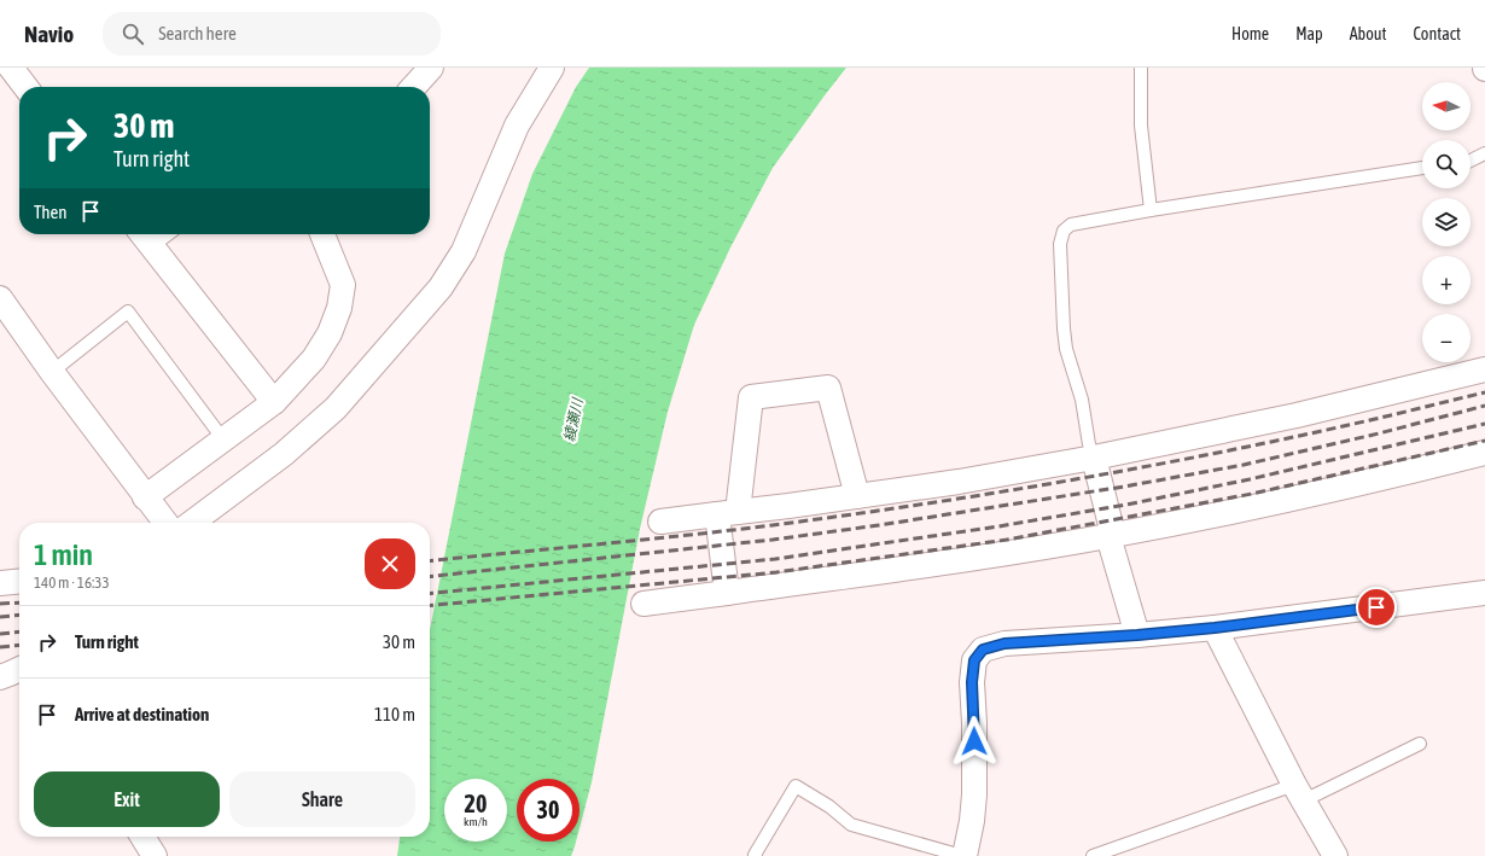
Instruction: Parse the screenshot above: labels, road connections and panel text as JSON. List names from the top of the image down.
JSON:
{
  "water": ["綾瀬川"],
  "north": "left",
  "page": {
    "header": "Navio",
    "search": "Search here",
    "nav": [
      "Home",
      "Map",
      "About",
      "Contact"
    ],
    "map_buttons": ["+", "−"],
    "turn": ["30 m", "Turn right"],
    "then": "Then",
    "heading": ["1 min", "140 m · 16:33"],
    "list": [
      {
        "name": "Turn right",
        "value": "30 m"
      },
      {
        "name": "Arrive at destination",
        "value": "110 m"
      }
    ],
    "buttons": ["Exit", "Share"],
    "speed": "20 km/h",
    "limit": "30"
  }
}
